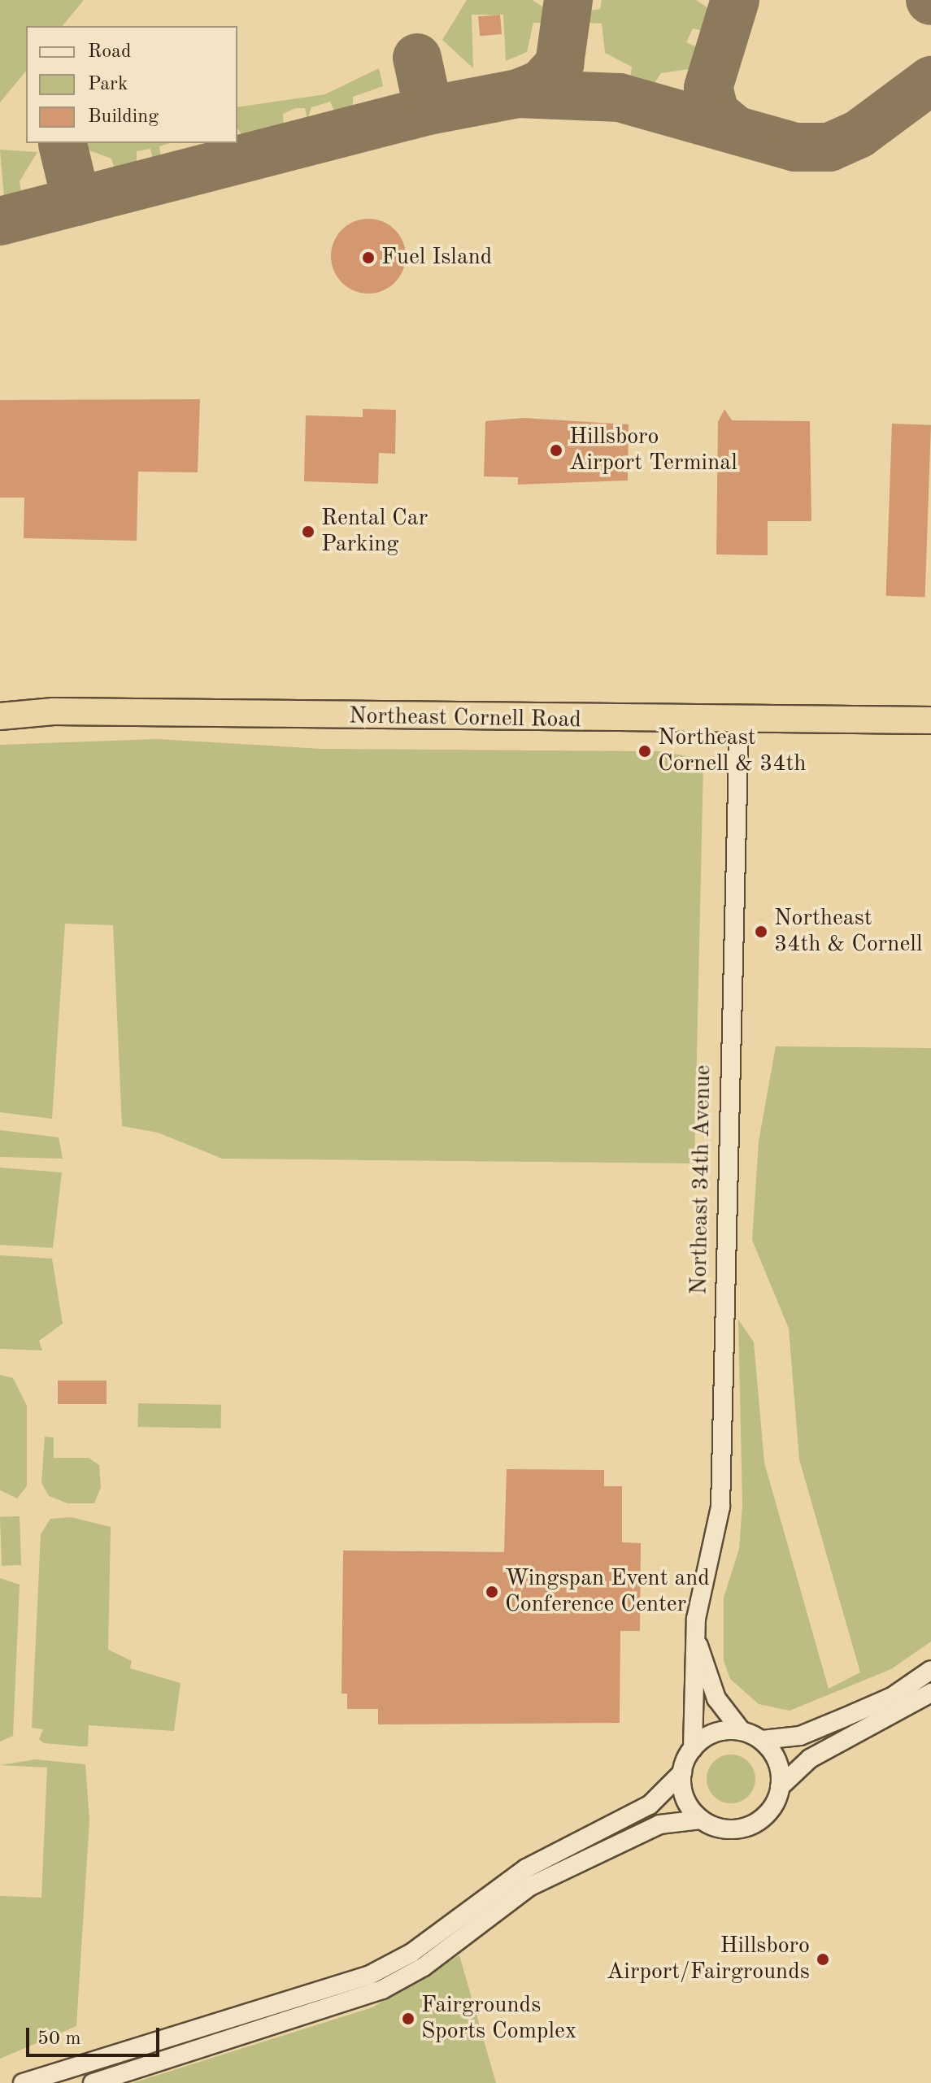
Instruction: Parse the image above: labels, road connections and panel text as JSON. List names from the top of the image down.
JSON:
{
  "streets": {
    "highway": ["Northeast Cornell Road"],
    "street": ["Northeast 34th Avenue"]
  },
  "crossings": [
    ["Northeast Cornell Road", "Northeast 34th Avenue"]
  ],
  "places": [
    "Fuel Island",
    "Hillsboro Airport Terminal",
    "Rental Car Parking",
    "Northeast Cornell & 34th",
    "Northeast 34th & Cornell",
    "Wingspan Event and Conference Center",
    "Hillsboro Airport/Fairgrounds",
    "Fairgrounds Sports Complex"
  ],
  "legend": ["Road", "Park", "Building"],
  "scale_bar": "50 m"
}
